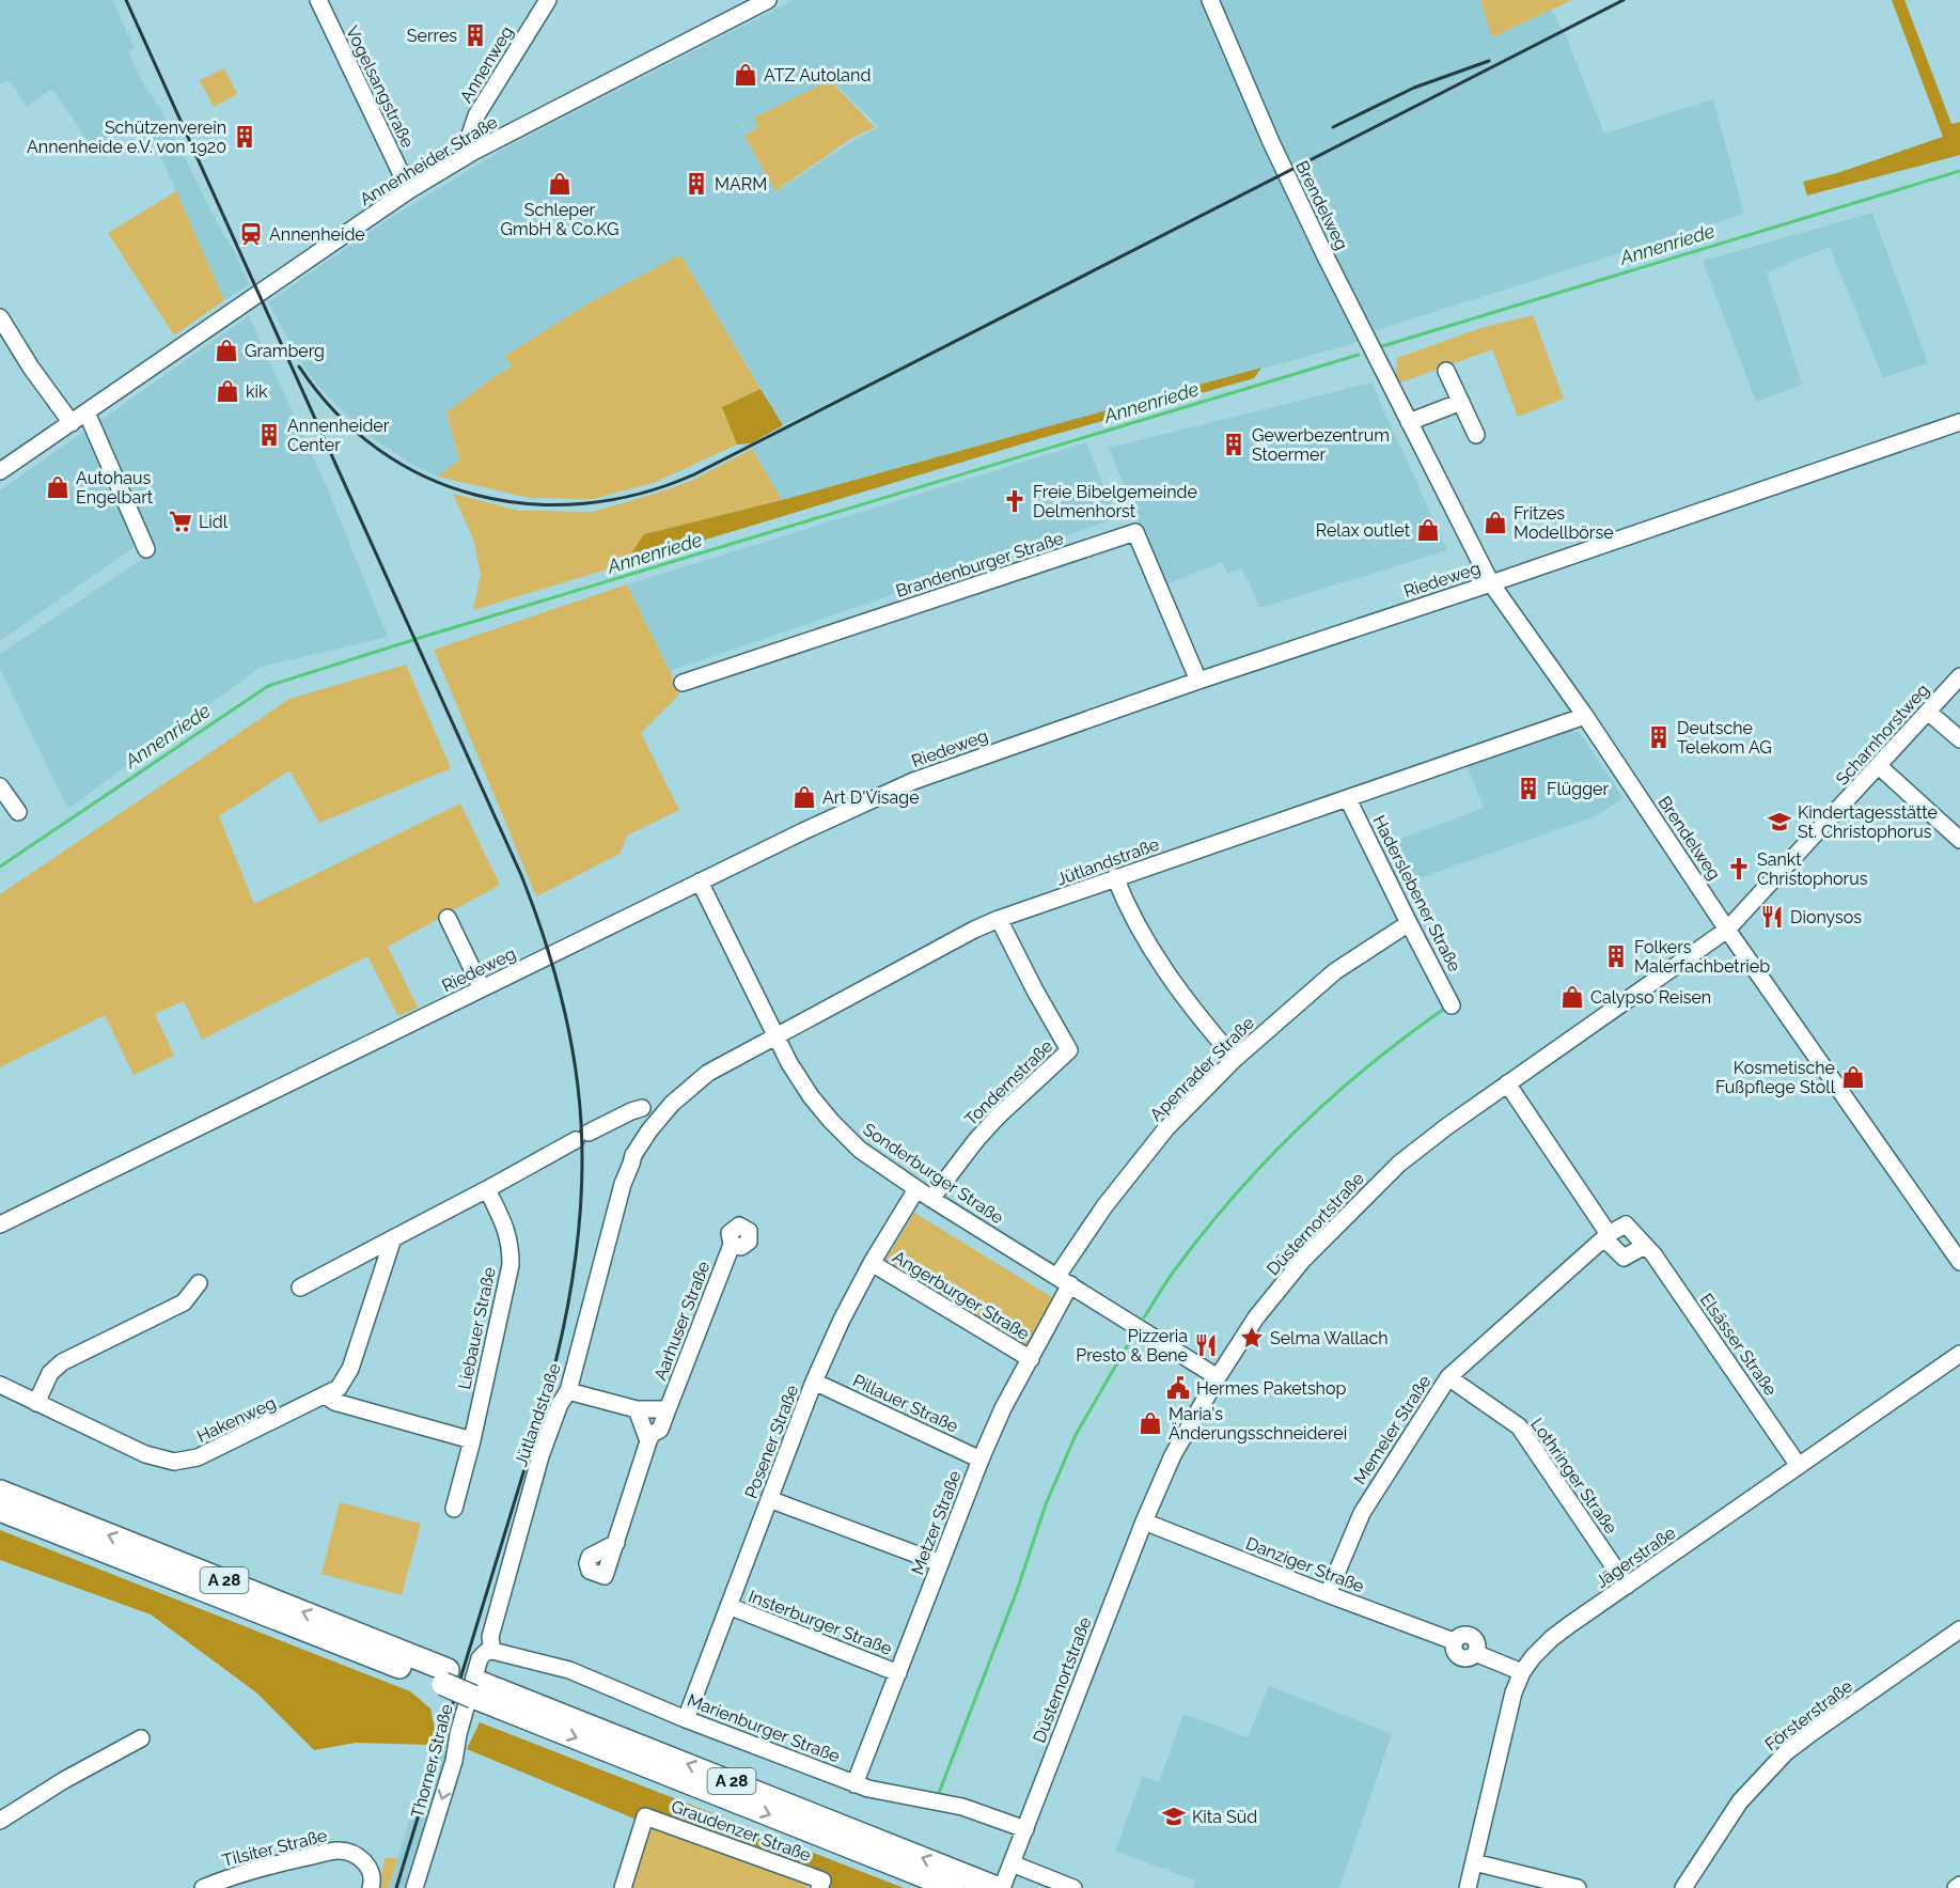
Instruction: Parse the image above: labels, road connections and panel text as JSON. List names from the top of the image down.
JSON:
{
  "streets": {
    "highway": ["A 28"],
    "street": [
      "Annenweg",
      "Vogelsangstraße",
      "Annenheider Straße",
      "Brendelweg",
      "Brandenburger Straße",
      "Riedeweg",
      "Scharnhorstweg",
      "Jütlandstraße",
      "Haderslebener Straße",
      "Apenrader Straße",
      "Tondernstraße",
      "Sonderburger Straße",
      "Düsternortstraße",
      "Angerburger Straße",
      "Aarhuser Straße",
      "Liebauer Straße",
      "Elsässer Straße",
      "Pillauer Straße",
      "Hakenweg",
      "Memeler Straße",
      "Posener Straße",
      "Lothringer Straße",
      "Metzer Straße",
      "Jägerstraße",
      "Danziger Straße",
      "Insterburger Straße",
      "Försterstraße",
      "Marienburger Straße",
      "Thorner Straße",
      "Graudenzer Straße",
      "Tilsiter Straße"
    ]
  },
  "crossings": [
    ["Annenweg", "Annenheider Straße"],
    ["Vogelsangstraße", "Annenheider Straße"],
    ["Brendelweg", "Riedeweg"],
    ["Brendelweg", "Scharnhorstweg"],
    ["Brendelweg", "Jütlandstraße"],
    ["Brendelweg", "Düsternortstraße"],
    ["Brandenburger Straße", "Riedeweg"],
    ["Riedeweg", "Sonderburger Straße"],
    ["Scharnhorstweg", "Düsternortstraße"],
    ["Jütlandstraße", "Haderslebener Straße"],
    ["Jütlandstraße", "Tondernstraße"],
    ["Jütlandstraße", "Sonderburger Straße"],
    ["Jütlandstraße", "Aarhuser Straße"],
    ["Jütlandstraße", "Marienburger Straße"],
    ["Jütlandstraße", "Thorner Straße"],
    ["Haderslebener Straße", "Apenrader Straße"],
    ["Apenrader Straße", "Sonderburger Straße"],
    ["Apenrader Straße", "Metzer Straße"],
    ["Tondernstraße", "Sonderburger Straße"],
    ["Sonderburger Straße", "Düsternortstraße"],
    ["Sonderburger Straße", "Posener Straße"],
    ["Sonderburger Straße", "Metzer Straße"],
    ["Düsternortstraße", "Danziger Straße"],
    ["Düsternortstraße", "A 28"],
    ["Düsternortstraße", "Marienburger Straße"],
    ["Angerburger Straße", "Posener Straße"],
    ["Angerburger Straße", "Metzer Straße"],
    ["Elsässer Straße", "Memeler Straße"],
    ["Elsässer Straße", "Jägerstraße"],
    ["Pillauer Straße", "Posener Straße"],
    ["Pillauer Straße", "Metzer Straße"],
    ["Memeler Straße", "Lothringer Straße"],
    ["Memeler Straße", "Danziger Straße"],
    ["Posener Straße", "Insterburger Straße"],
    ["Posener Straße", "Marienburger Straße"],
    ["Lothringer Straße", "Jägerstraße"],
    ["Metzer Straße", "Insterburger Straße"],
    ["Metzer Straße", "Marienburger Straße"],
    ["Jägerstraße", "Danziger Straße"],
    ["Marienburger Straße", "Thorner Straße"]
  ],
  "one_way": ["Thorner Straße"],
  "water": ["Annenriede"],
  "places": {
    "building": [
      "Serres",
      "Schützenverein Annenheide e.V. von 1920",
      "MARM",
      "Annenheider Center",
      "Gewerbezentrum Stoermer",
      "Deutsche Telekom AG",
      "Flügger",
      "Folkers Malerfachbetrieb"
    ],
    "shop": [
      "ATZ Autoland",
      "Schleper GmbH & Co.KG",
      "Gramberg",
      "kik",
      "Autohaus Engelbart",
      "Fritzes Modellbörse",
      "Relax outlet",
      "Art D'Visage",
      "Calypso Reisen",
      "Kosmetische Fußpflege Stoll",
      "Maria's Änderungsschneiderei"
    ],
    "station": ["Annenheide"],
    "church": ["Freie Bibelgemeinde Delmenhorst", "Sankt Christophorus"],
    "supermarket": ["Lidl"],
    "school or university": ["Kindertagesstätte St. Christophorus", "Kita Süd"],
    "restaurant": ["Dionysos", "Pizzeria Presto & Bene"],
    "place": ["Selma Wallach"],
    "public building": ["Hermes Paketshop"]
  }
}
